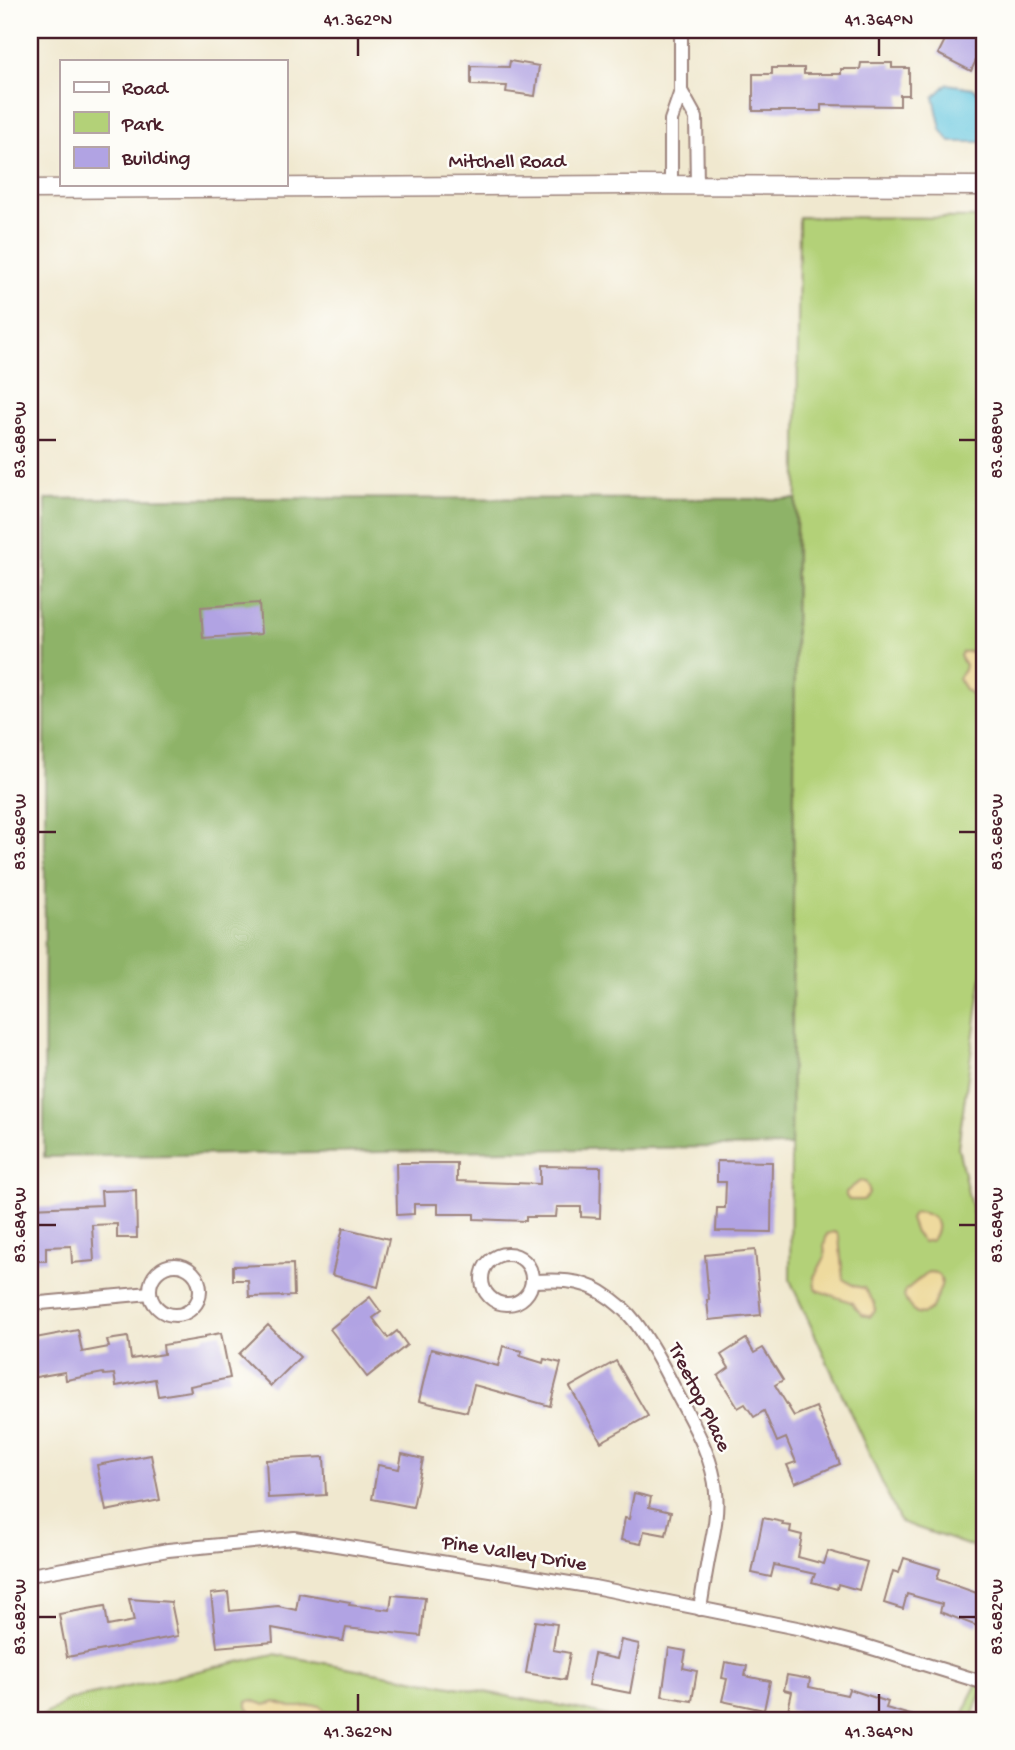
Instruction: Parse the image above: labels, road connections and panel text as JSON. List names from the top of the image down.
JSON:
{
  "streets": {
    "street": ["Mitchell Road", "Treetop Place", "Pine Valley Drive"]
  },
  "crossings": [
    ["Treetop Place", "Pine Valley Drive"]
  ],
  "legend": ["Road", "Park", "Building"],
  "coordinates": [
    "41.362°N",
    "41.364°N",
    "83.688°W",
    "83.686°W",
    "83.684°W",
    "83.682°W"
  ]
}
